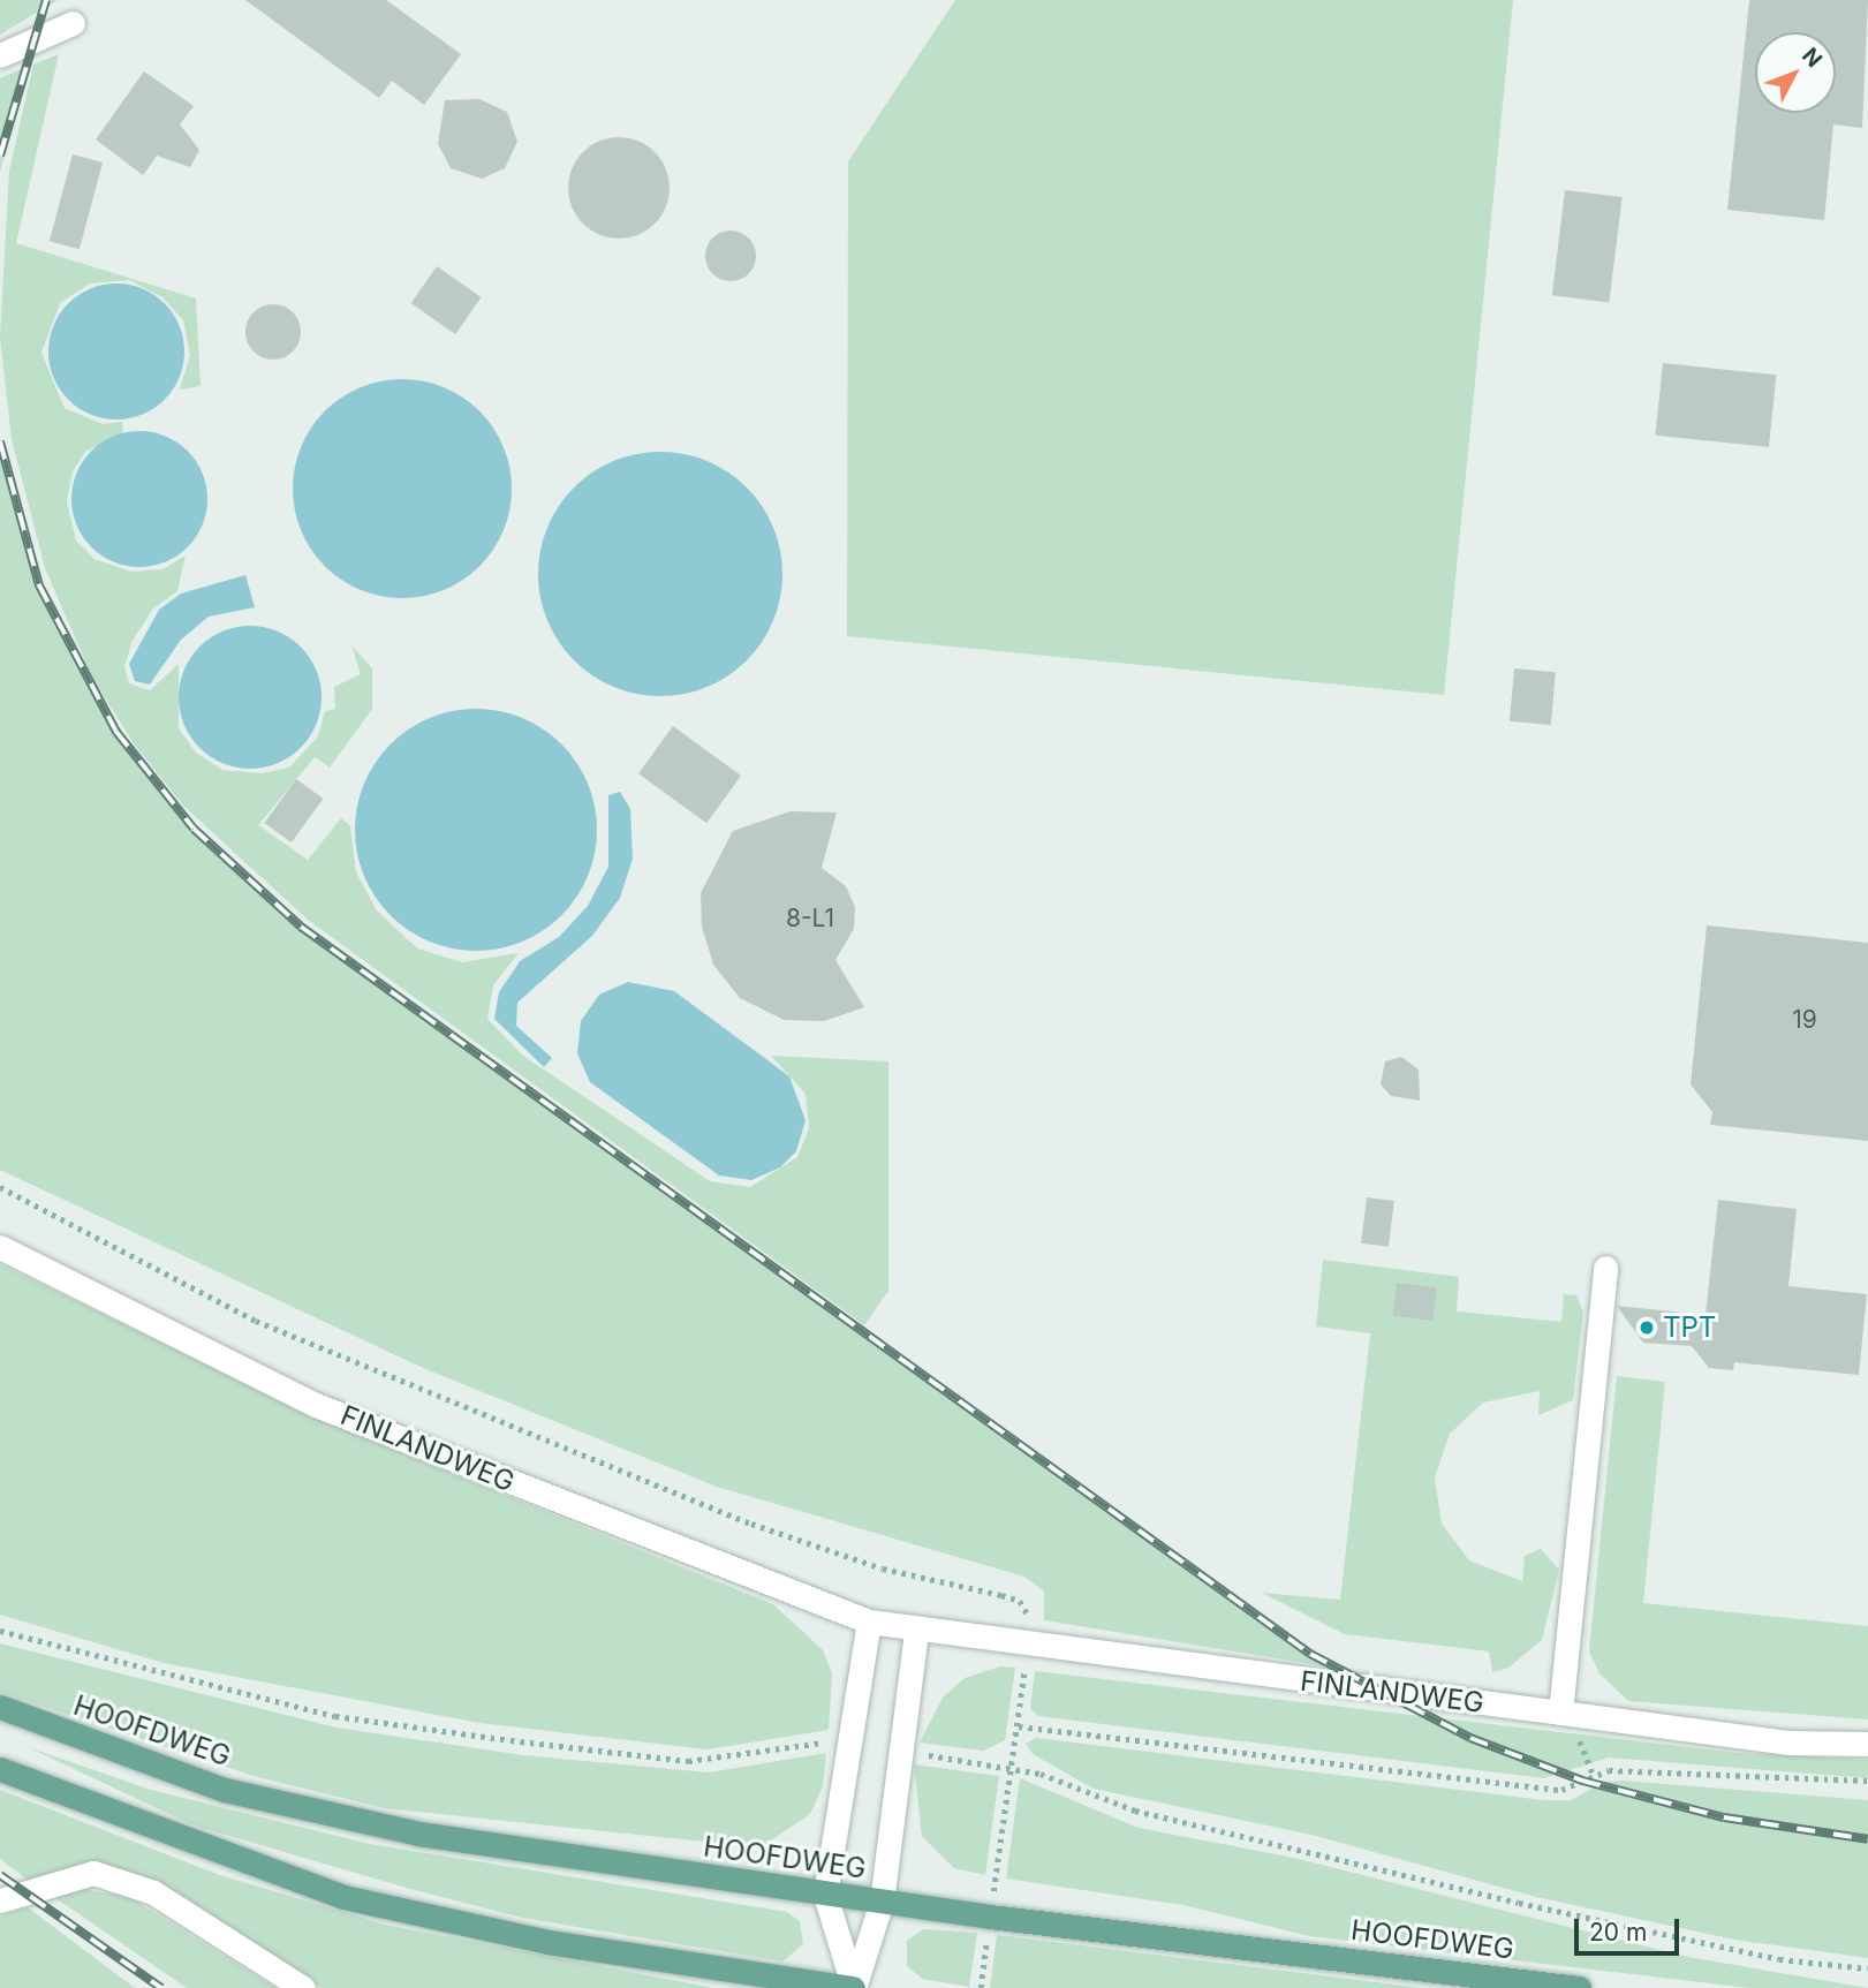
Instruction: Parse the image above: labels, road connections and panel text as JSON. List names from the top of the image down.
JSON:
{
  "streets": {
    "main road": ["HOOFDWEG"],
    "street": ["FINLANDWEG"]
  },
  "places": ["TPT"],
  "house_numbers": ["8-L1", "19"],
  "scale_bar": "20 m",
  "north": "top right"
}
